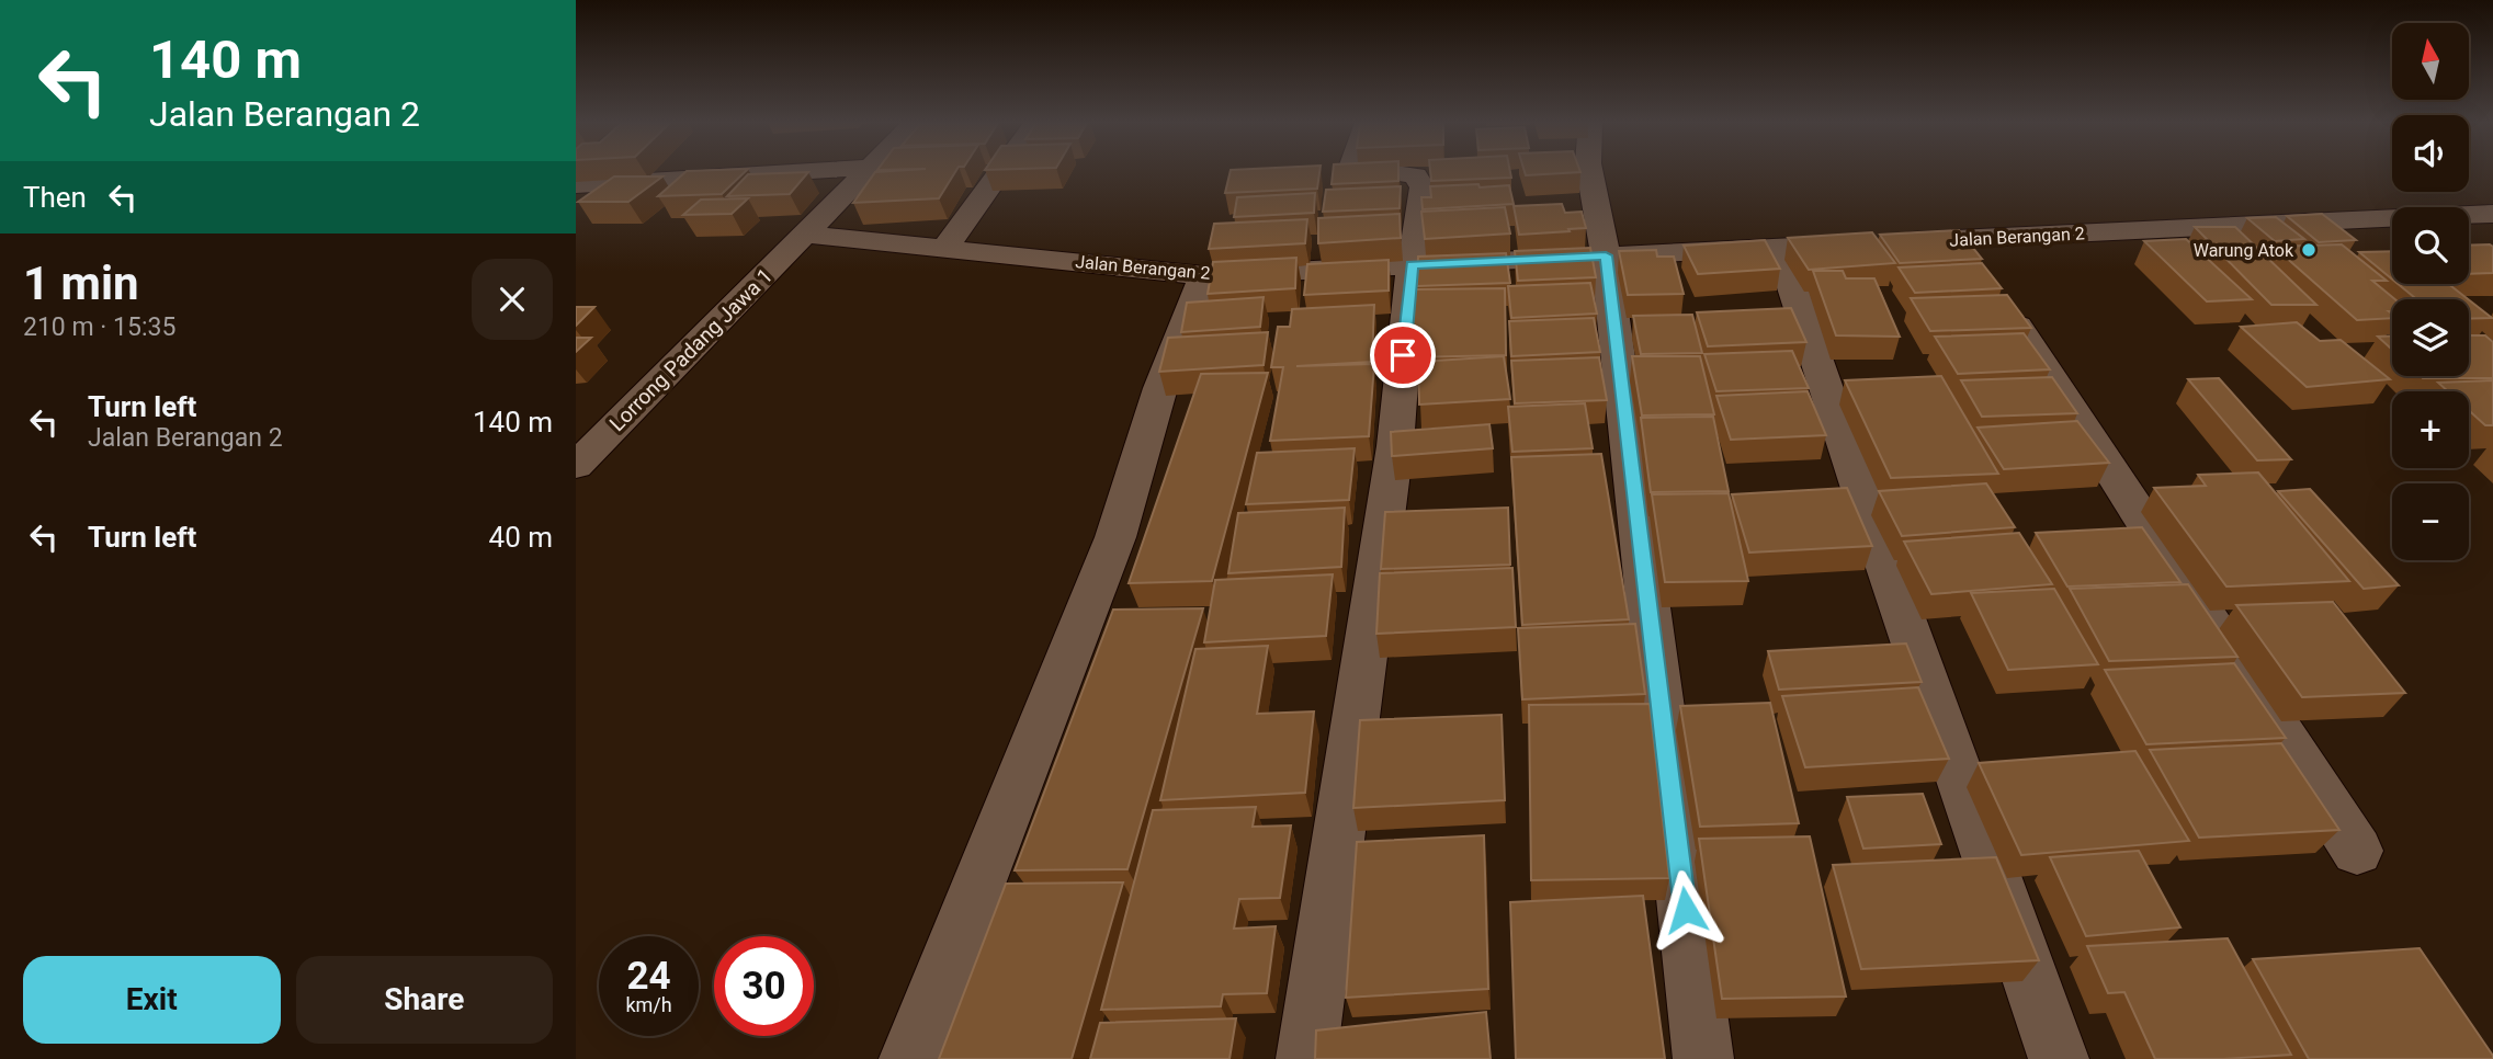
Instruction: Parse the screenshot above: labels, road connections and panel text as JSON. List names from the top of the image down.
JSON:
{
  "streets": {
    "street": ["Jalan Berangan 2", "Lorrong Padang Jawa 1"]
  },
  "crossings": [
    ["Jalan Berangan 2", "Lorrong Padang Jawa 1"]
  ],
  "places": ["Warung Atok"],
  "north": "top",
  "page": {
    "turn": ["140 m", "Jalan Berangan 2"],
    "map_buttons": ["+", "−"],
    "then": "Then",
    "heading": ["1 min", "210 m · 15:35"],
    "list": [
      {
        "name": "Turn left",
        "note": "Jalan Berangan 2",
        "value": "140 m"
      },
      {
        "name": "Turn left",
        "value": "40 m"
      }
    ],
    "speed": "24 km/h",
    "limit": "30",
    "buttons": ["Exit", "Share"]
  }
}
